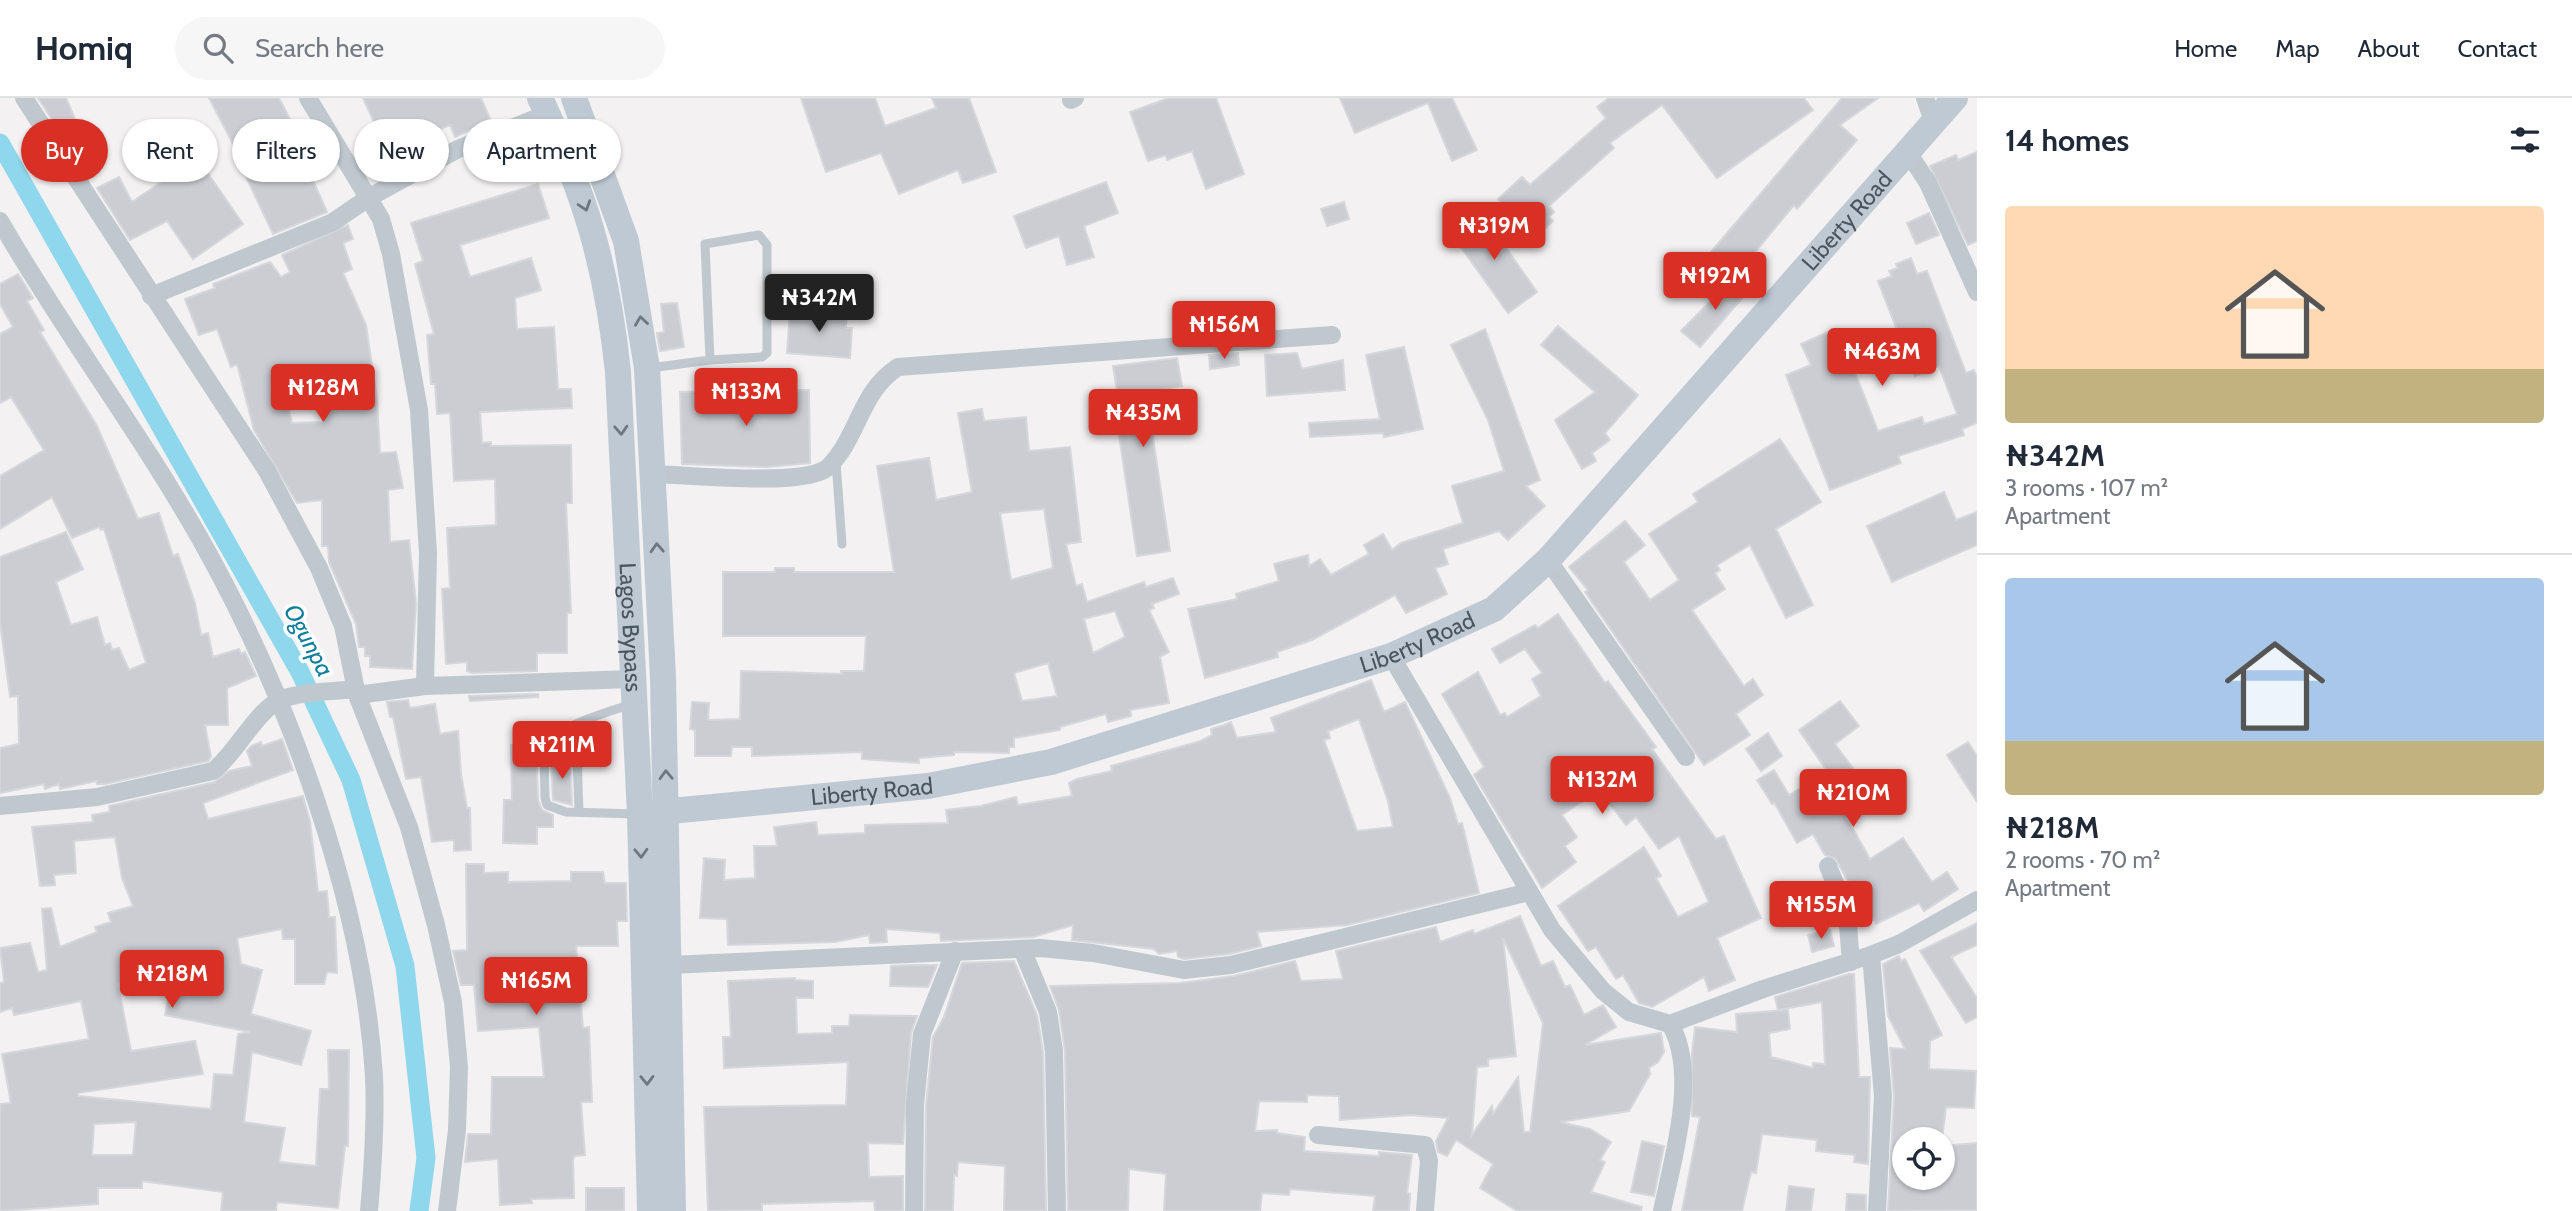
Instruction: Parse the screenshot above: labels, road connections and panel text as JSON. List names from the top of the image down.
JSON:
{
  "streets": {
    "main road": ["Liberty Road", "Lagos Bypass"]
  },
  "crossings": [
    ["Liberty Road", "Lagos Bypass"]
  ],
  "water": ["Ogunpa"],
  "page": {
    "header": "Homiq",
    "search": "Search here",
    "nav": [
      "Home",
      "Map",
      "About",
      "Contact"
    ],
    "heading": "14 homes",
    "chip": [
      "Buy",
      "Rent",
      "Filters",
      "New",
      "Apartment"
    ],
    "list": [
      {
        "name": "₦342M",
        "note": "3 rooms · 107 m² · Apartment"
      },
      {
        "name": "₦218M",
        "note": "2 rooms · 70 m² · Apartment"
      }
    ],
    "price": [
      "₦319M",
      "₦192M",
      "₦342M",
      "₦156M",
      "₦463M",
      "₦128M",
      "₦133M",
      "₦435M",
      "₦211M",
      "₦132M",
      "₦210M",
      "₦155M",
      "₦218M",
      "₦165M"
    ]
  }
}
